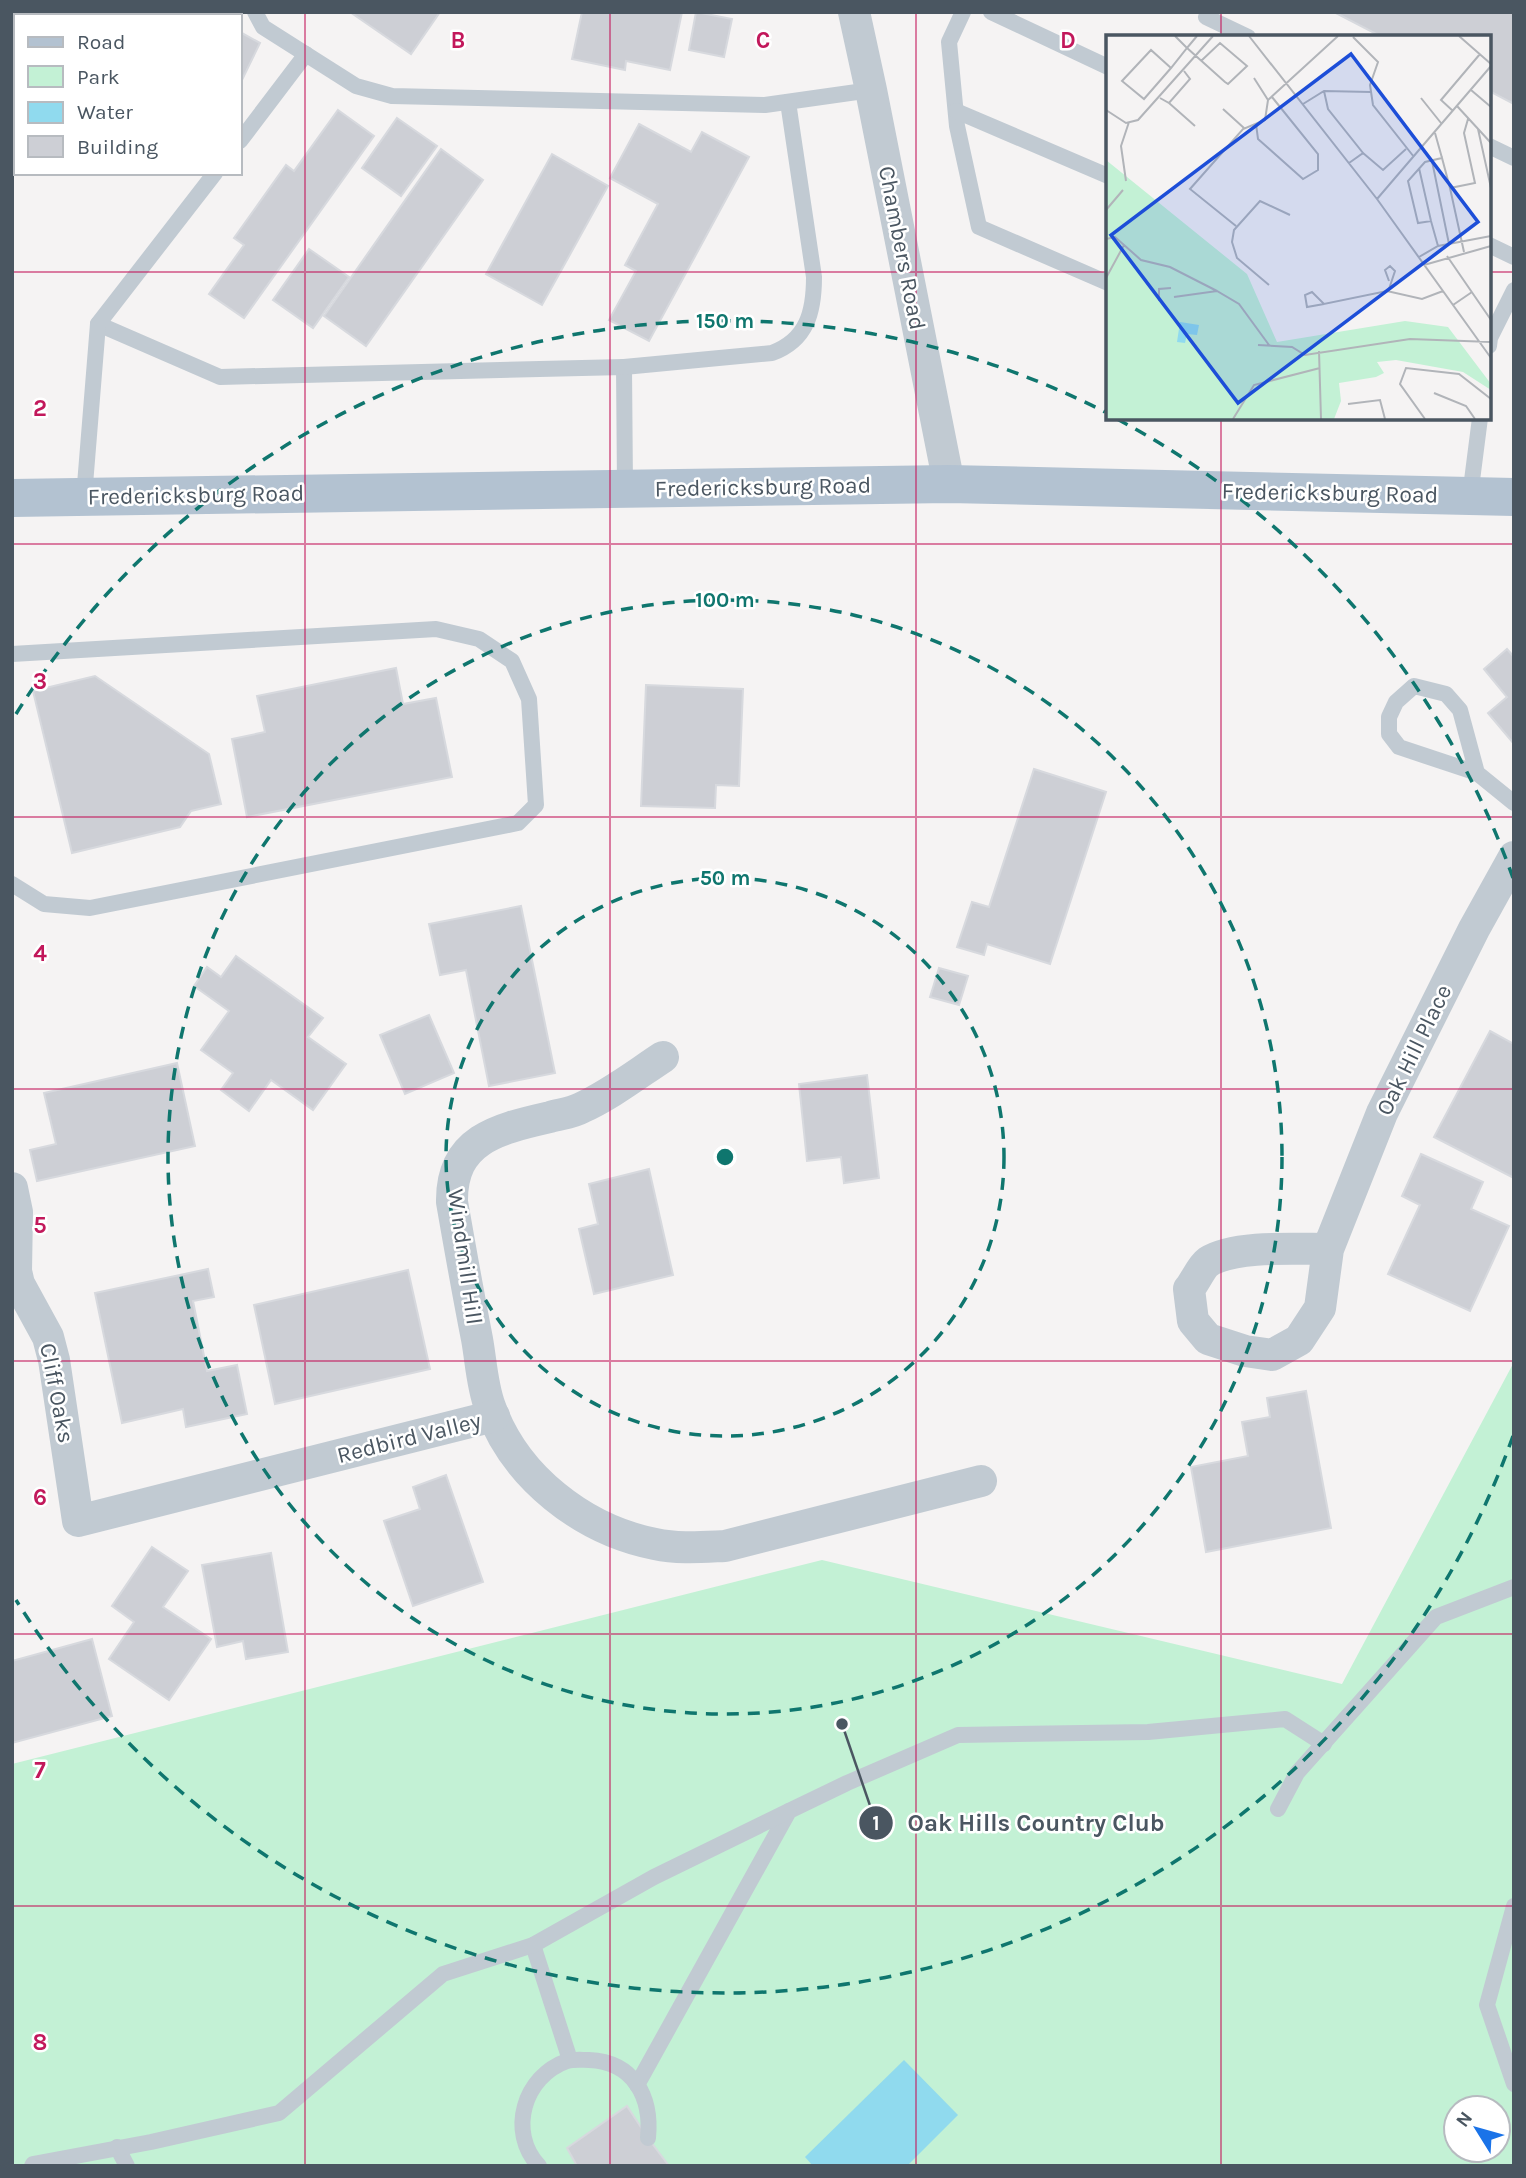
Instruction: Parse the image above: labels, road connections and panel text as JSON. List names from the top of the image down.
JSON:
{
  "streets": {
    "main road": ["Fredericksburg Road"],
    "street": [
      "Chambers Road",
      "Oak Hill Place",
      "Windmill Hill",
      "Cliff Oaks",
      "Redbird Valley"
    ]
  },
  "crossings": [
    ["Chambers Road", "Fredericksburg Road"],
    ["Windmill Hill", "Redbird Valley"],
    ["Cliff Oaks", "Redbird Valley"]
  ],
  "places": ["Oak Hills Country Club"],
  "legend": [
    "Road",
    "Park",
    "Water",
    "Building"
  ],
  "north": "top left",
  "grid": {
    "columns": ["B", "C", "D"],
    "rows": [
      "2",
      "3",
      "4",
      "5",
      "6",
      "7",
      "8"
    ]
  },
  "rings": ["150 m", "100 m", "50 m"]
}
